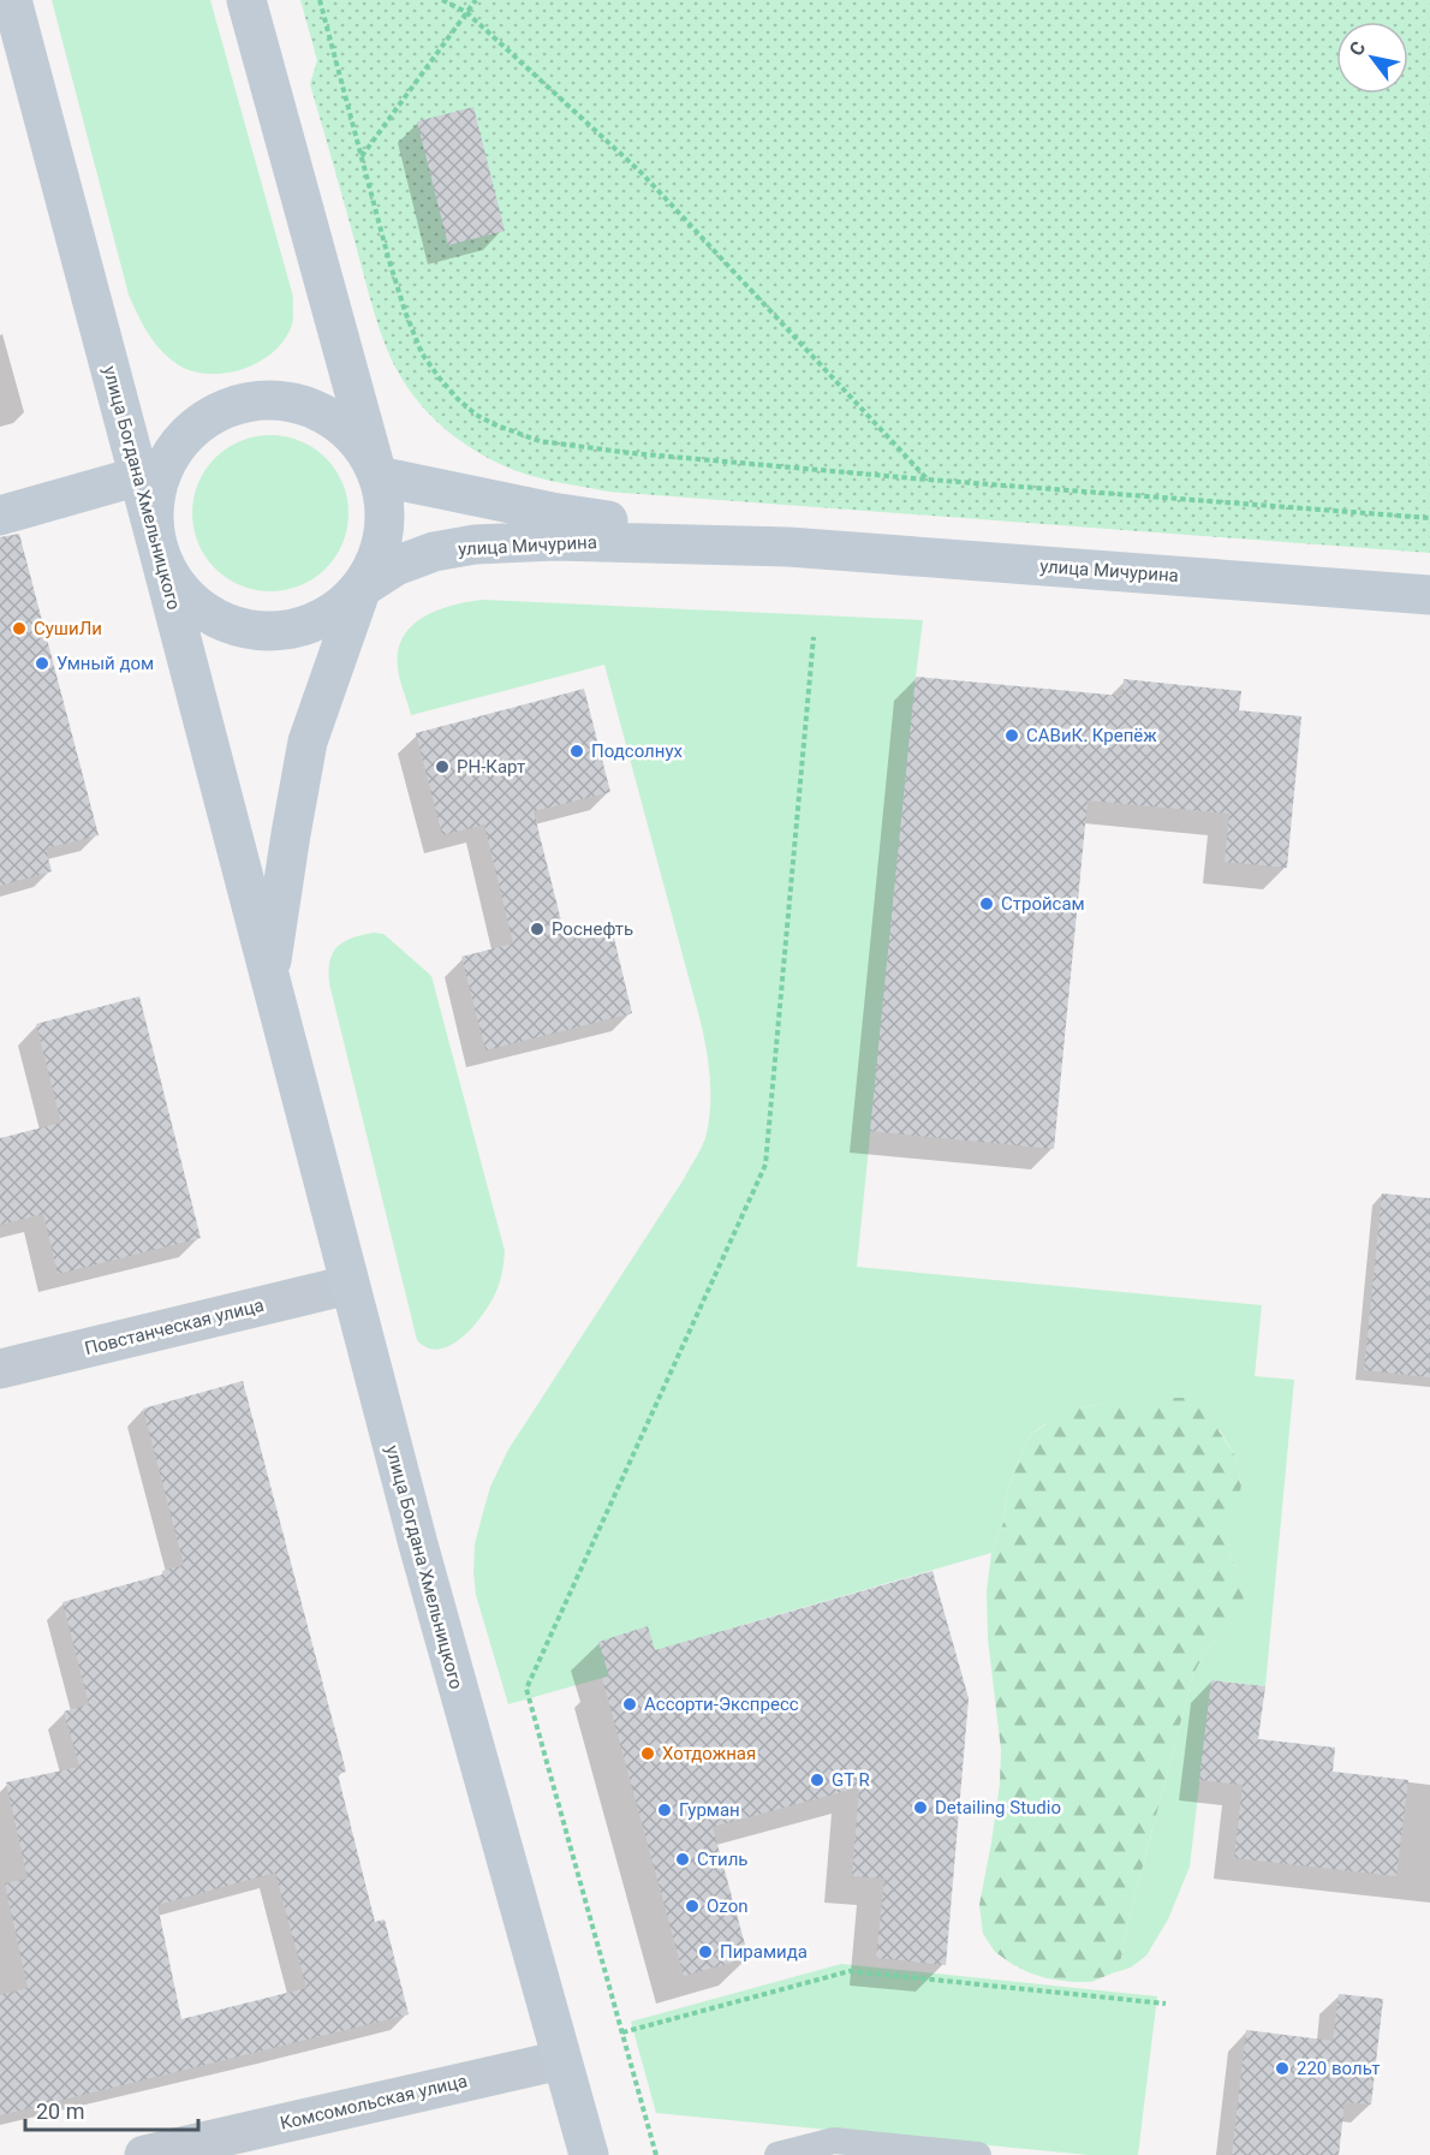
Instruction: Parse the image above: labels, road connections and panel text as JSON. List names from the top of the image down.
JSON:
{
  "streets": {
    "main road": ["улица Богдана Хмельницкого", "улица Мичурина"],
    "street": ["Повстанческая улица", "Комсомольская улица"]
  },
  "crossings": [
    ["улица Богдана Хмельницкого", "улица Мичурина"],
    ["улица Богдана Хмельницкого", "Повстанческая улица"],
    ["улица Богдана Хмельницкого", "Комсомольская улица"]
  ],
  "places": [
    "СушиЛи",
    "Умный дом",
    "САВиК. Крепёж",
    "Подсолнух",
    "РН-Карт",
    "Стройсам",
    "Роснефть",
    "Ассорти-Экспресс",
    "Хотдожная",
    "GT R",
    "Detailing Studio",
    "Гурман",
    "Стиль",
    "Ozon",
    "Пирамида",
    "220 вольт"
  ],
  "scale_bar": "20 m",
  "north": "top left"
}
